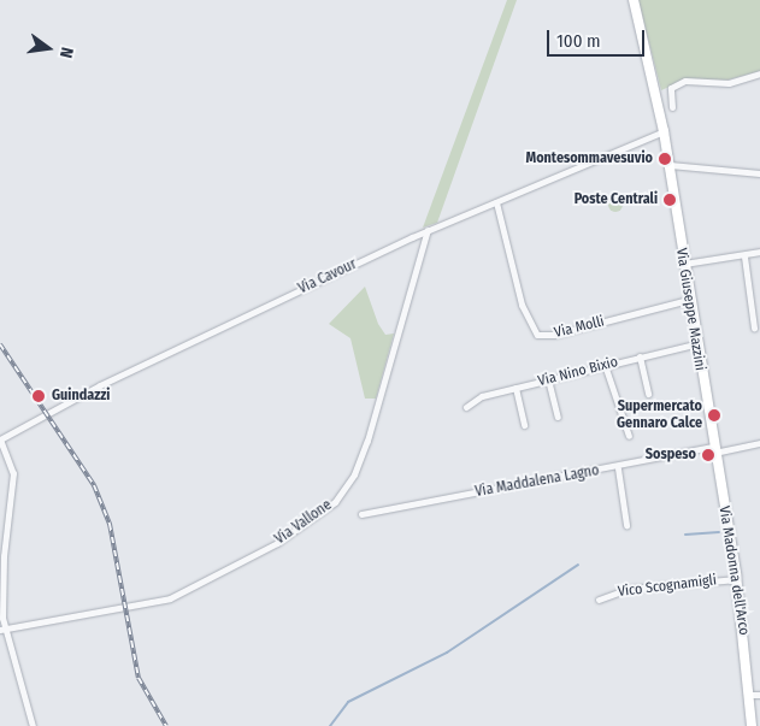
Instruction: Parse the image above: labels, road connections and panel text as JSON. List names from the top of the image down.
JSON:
{
  "streets": {
    "main road": ["Via Giuseppe Mazzini", "Via Madonna dell'Arco"],
    "street": [
      "Via Cavour",
      "Via Molli",
      "Via Nino Bixio",
      "Via Maddalena Lagno",
      "Via Vallone",
      "Vico Scognamigli"
    ]
  },
  "crossings": [
    ["Via Cavour", "Via Giuseppe Mazzini"],
    ["Via Cavour", "Via Molli"],
    ["Via Cavour", "Via Vallone"],
    ["Via Giuseppe Mazzini", "Via Molli"],
    ["Via Giuseppe Mazzini", "Via Nino Bixio"],
    ["Via Giuseppe Mazzini", "Via Maddalena Lagno"],
    ["Via Giuseppe Mazzini", "Via Madonna dell'Arco"],
    ["Via Maddalena Lagno", "Via Madonna dell'Arco"],
    ["Via Madonna dell'Arco", "Vico Scognamigli"]
  ],
  "places": [
    "Montesommavesuvio",
    "Poste Centrali",
    "Guindazzi",
    "Supermercato Gennaro Calce",
    "Sospeso"
  ],
  "scale_bar": "100 m",
  "north": "right"
}
